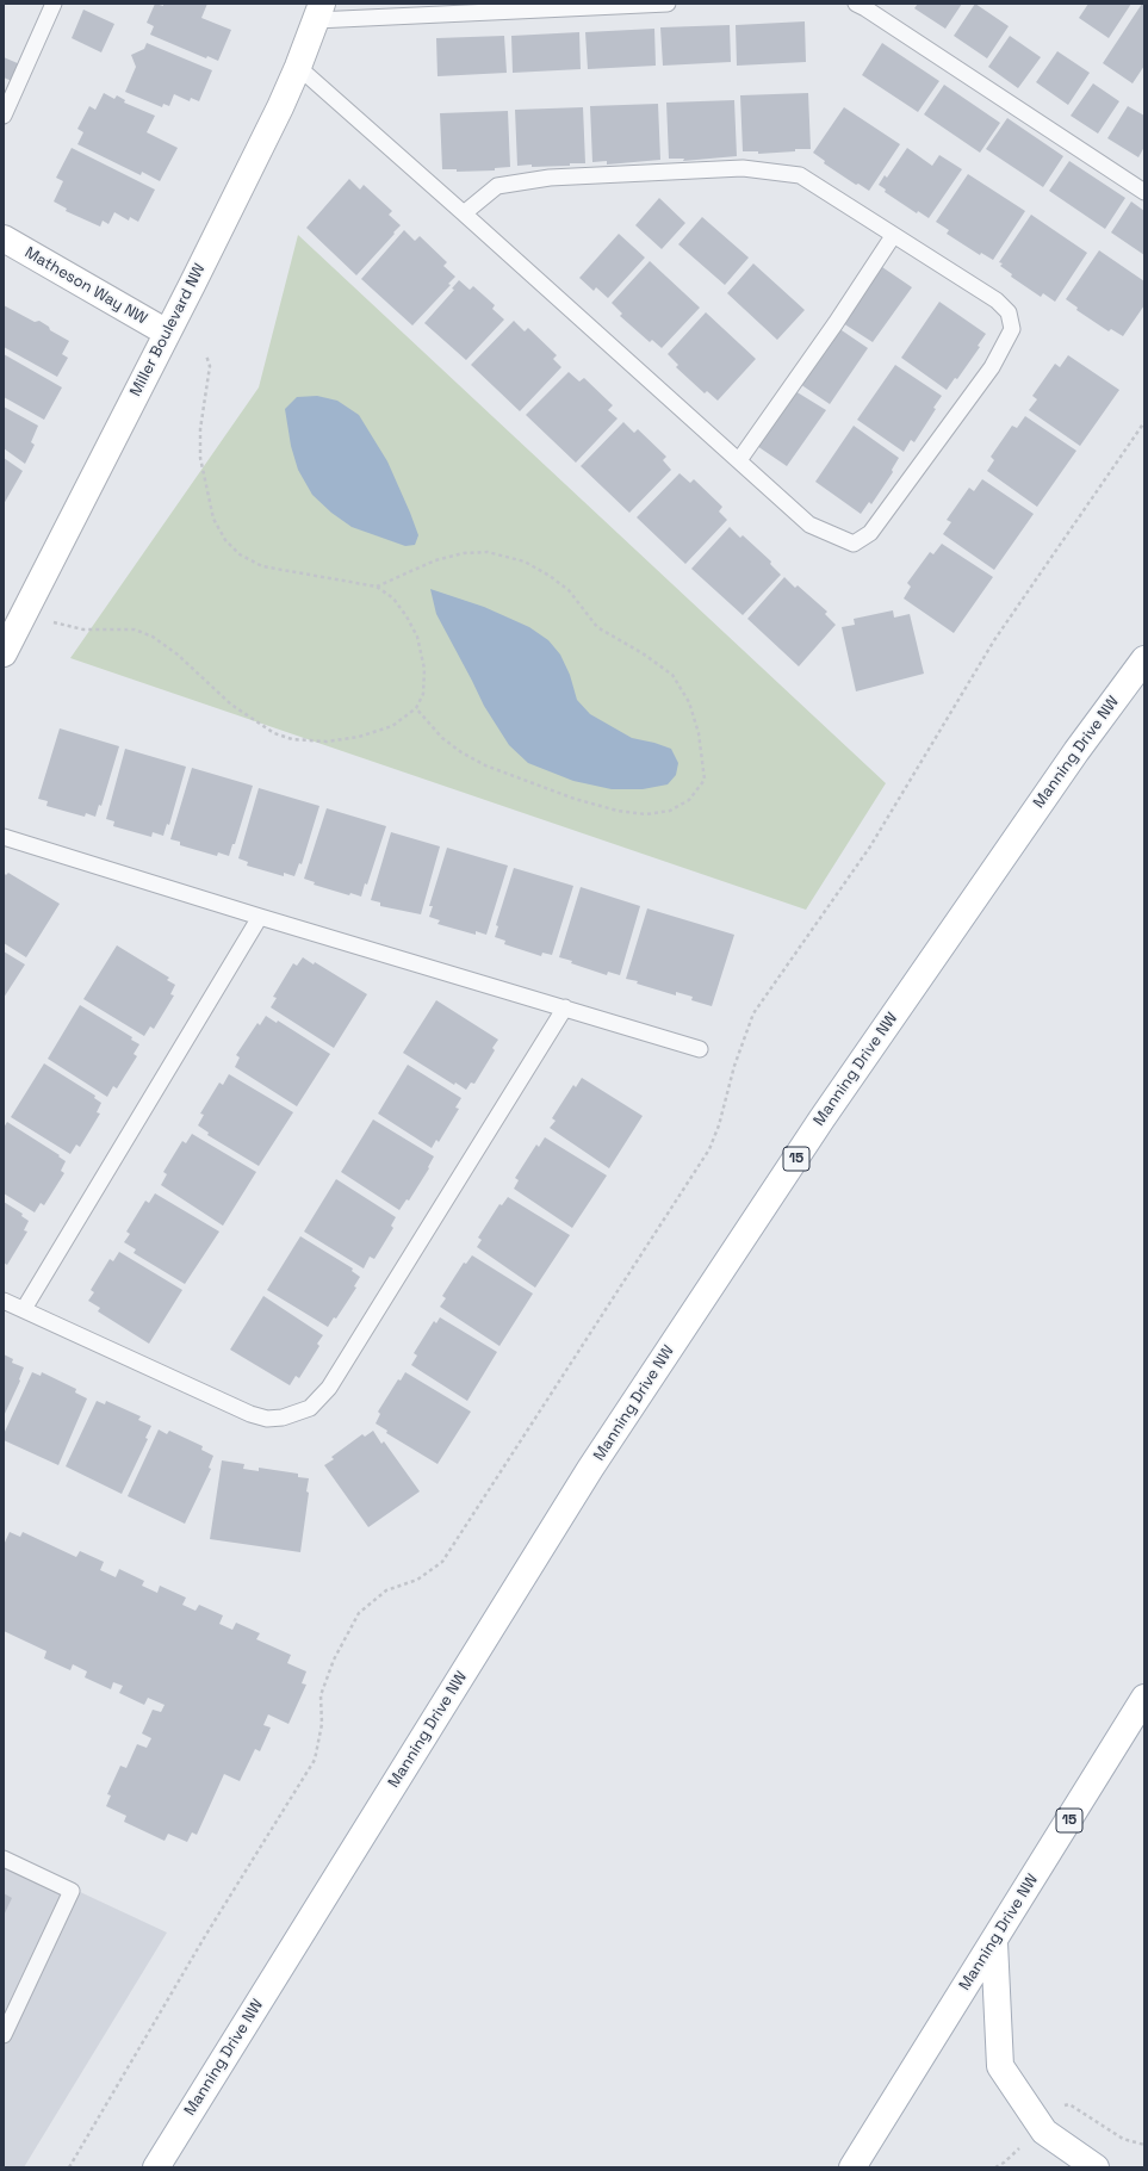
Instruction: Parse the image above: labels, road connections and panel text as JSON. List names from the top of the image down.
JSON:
{
  "streets": {
    "main road": [
      "Matheson Way NW",
      "Miller Boulevard NW",
      "Manning Drive NW",
      "15"
    ]
  },
  "crossings": [
    ["Matheson Way NW", "Miller Boulevard NW"]
  ]
}
